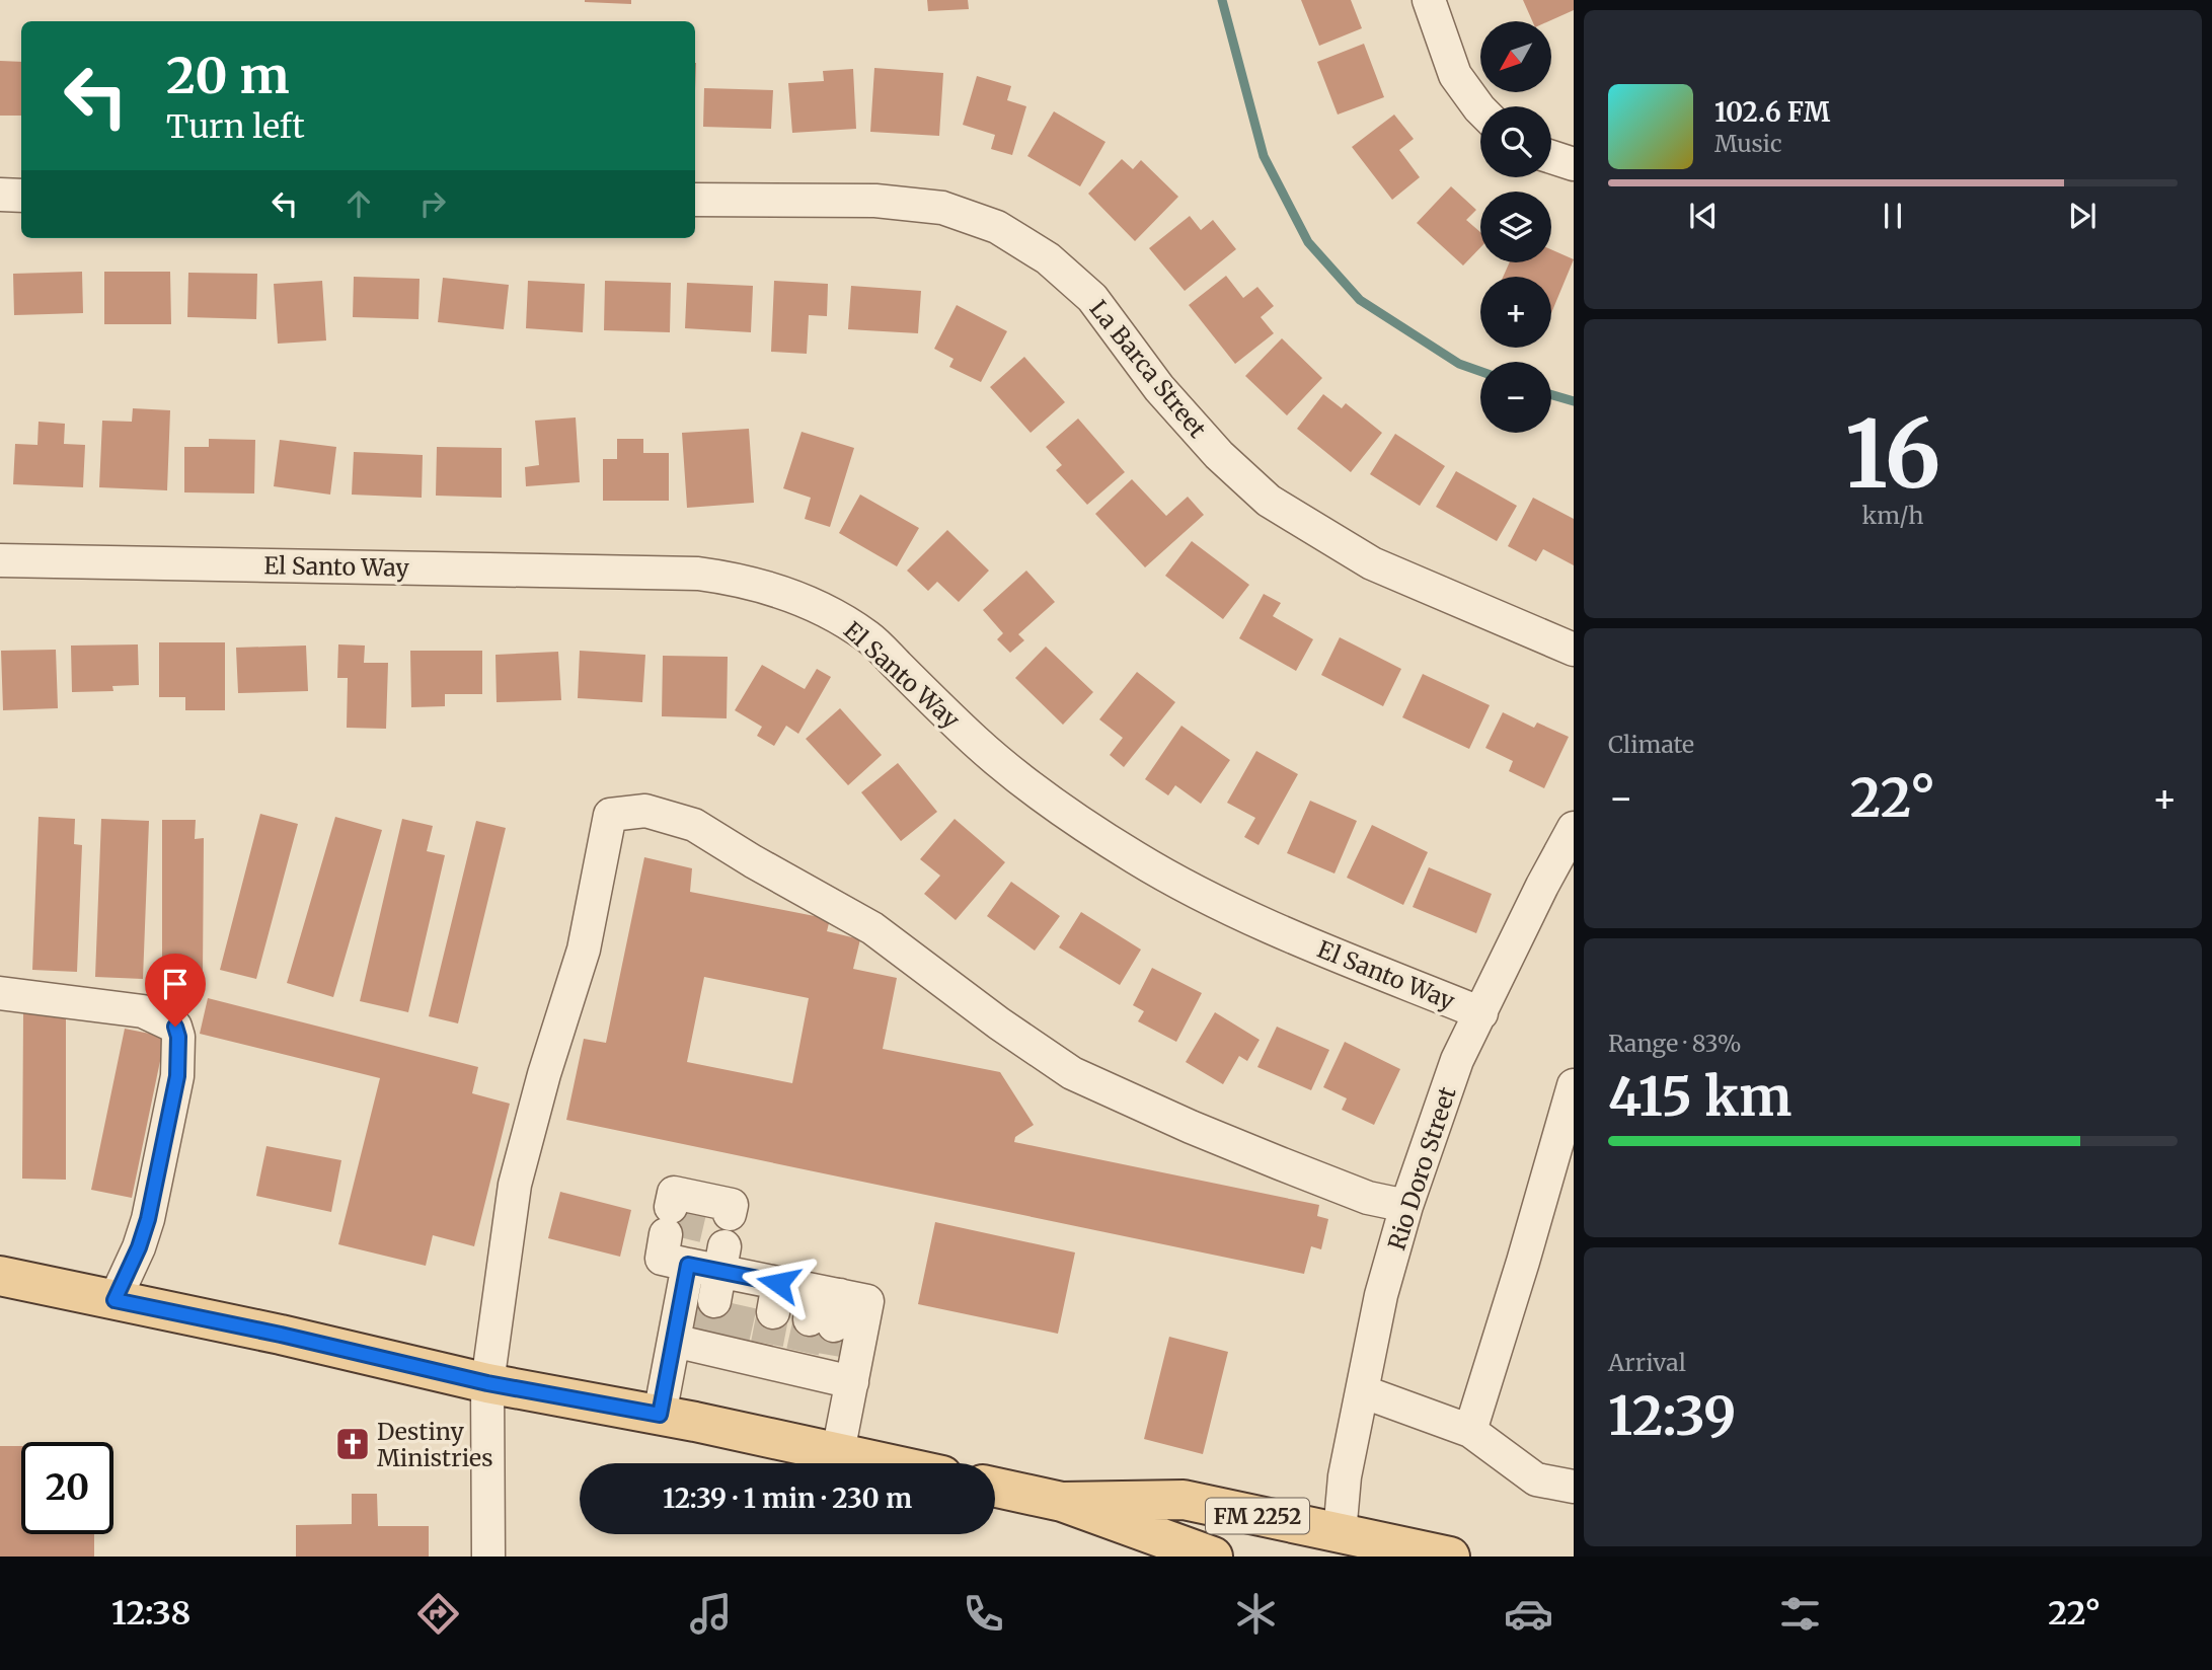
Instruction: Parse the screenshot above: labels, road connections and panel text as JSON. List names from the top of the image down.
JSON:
{
  "streets": {
    "main road": ["FM 2252"],
    "street": ["La Barca Street", "El Santo Way", "Rio Doro Street"]
  },
  "crossings": [
    ["El Santo Way", "Rio Doro Street"],
    ["Rio Doro Street", "FM 2252"]
  ],
  "places": {
    "church": ["Destiny Ministries"]
  },
  "north": "bottom left",
  "page": {
    "map_buttons": ["+", "−"],
    "turn": ["20 m", "Turn left"],
    "song": ["102.6 FM", "Music"],
    "tile": [
      ["16", "km/h"],
      "Climate",
      ["Range · 83%", "415 km"],
      ["Arrival", "12:39"]
    ],
    "heat": ["−", "22°", "+"],
    "limit": "20",
    "trip": "12:39 · 1 min · 230 m",
    "tabs": ["12:38", "22°"]
  }
}
